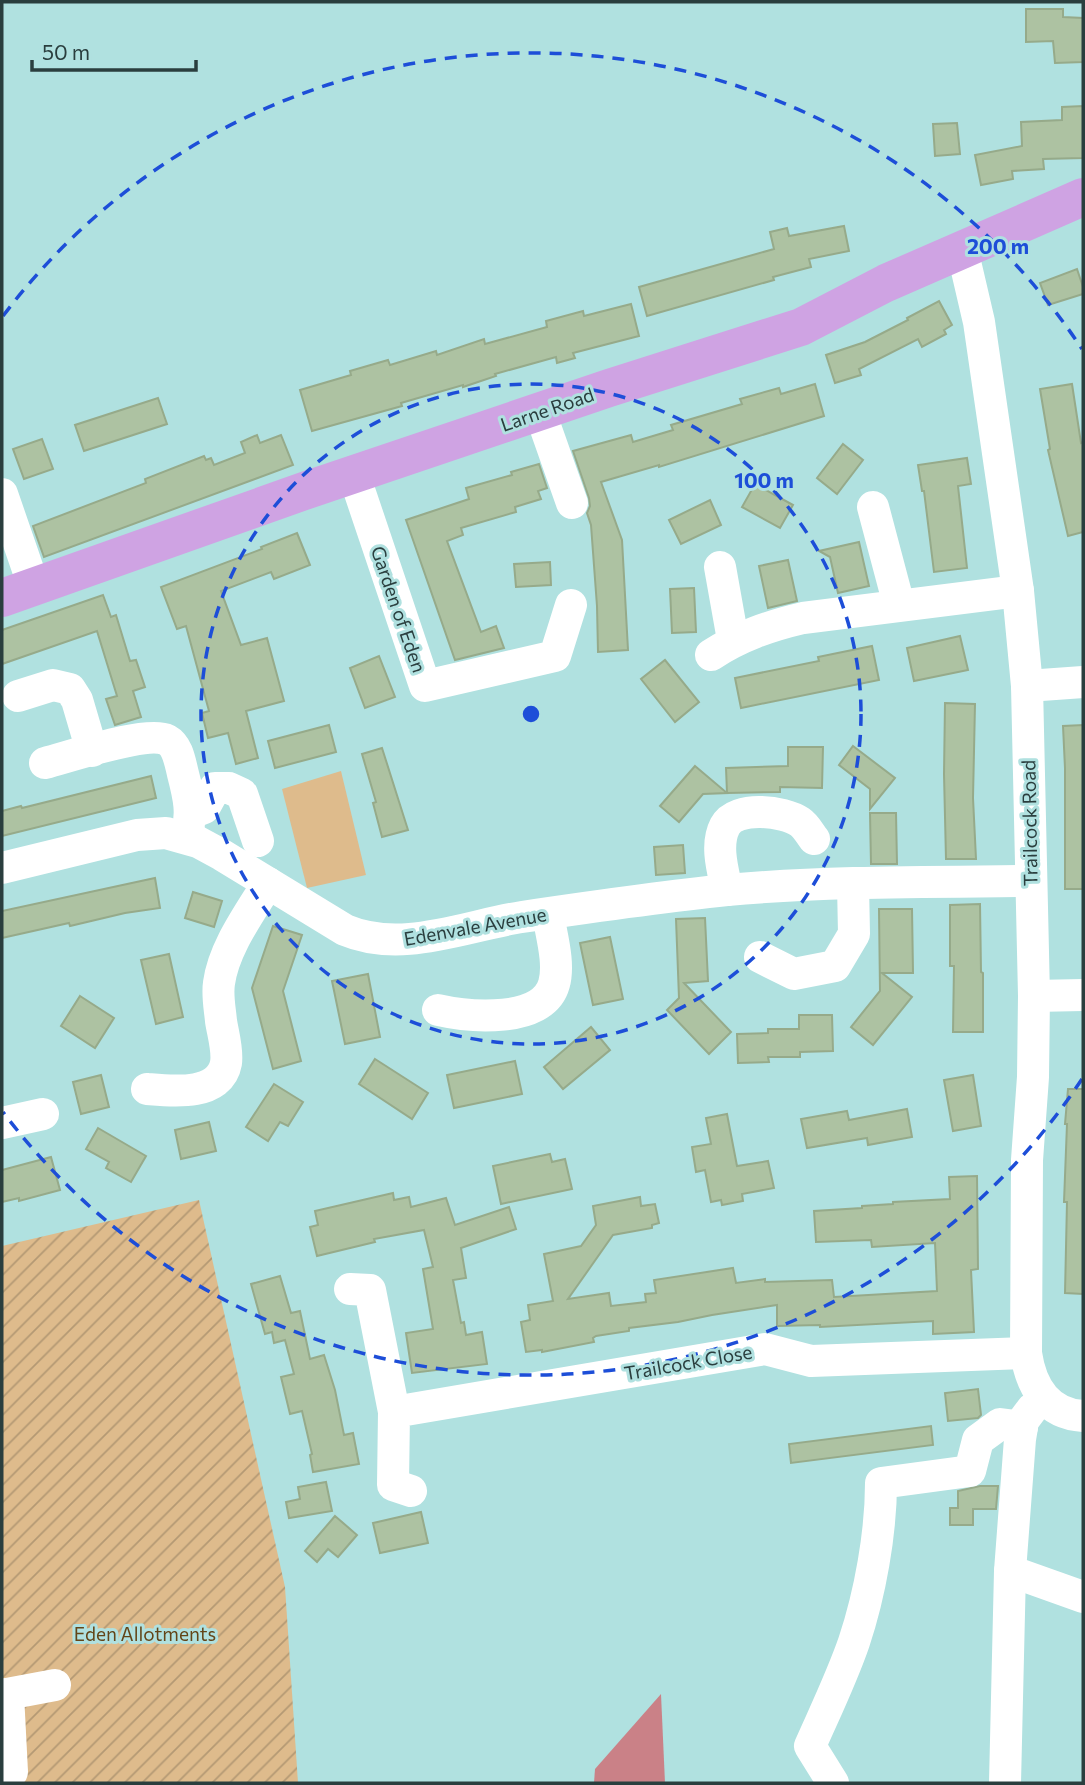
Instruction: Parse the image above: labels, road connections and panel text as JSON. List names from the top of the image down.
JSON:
{
  "streets": {
    "main road": ["Larne Road"],
    "street": [
      "Garden of Eden",
      "Trailcock Road",
      "Edenvale Avenue",
      "Trailcock Close"
    ]
  },
  "crossings": [
    ["Larne Road", "Garden of Eden"],
    ["Larne Road", "Trailcock Road"],
    ["Trailcock Road", "Edenvale Avenue"],
    ["Trailcock Road", "Trailcock Close"]
  ],
  "parks": ["Eden Allotments"],
  "scale_bar": "50 m",
  "rings": ["200 m", "100 m"]
}
